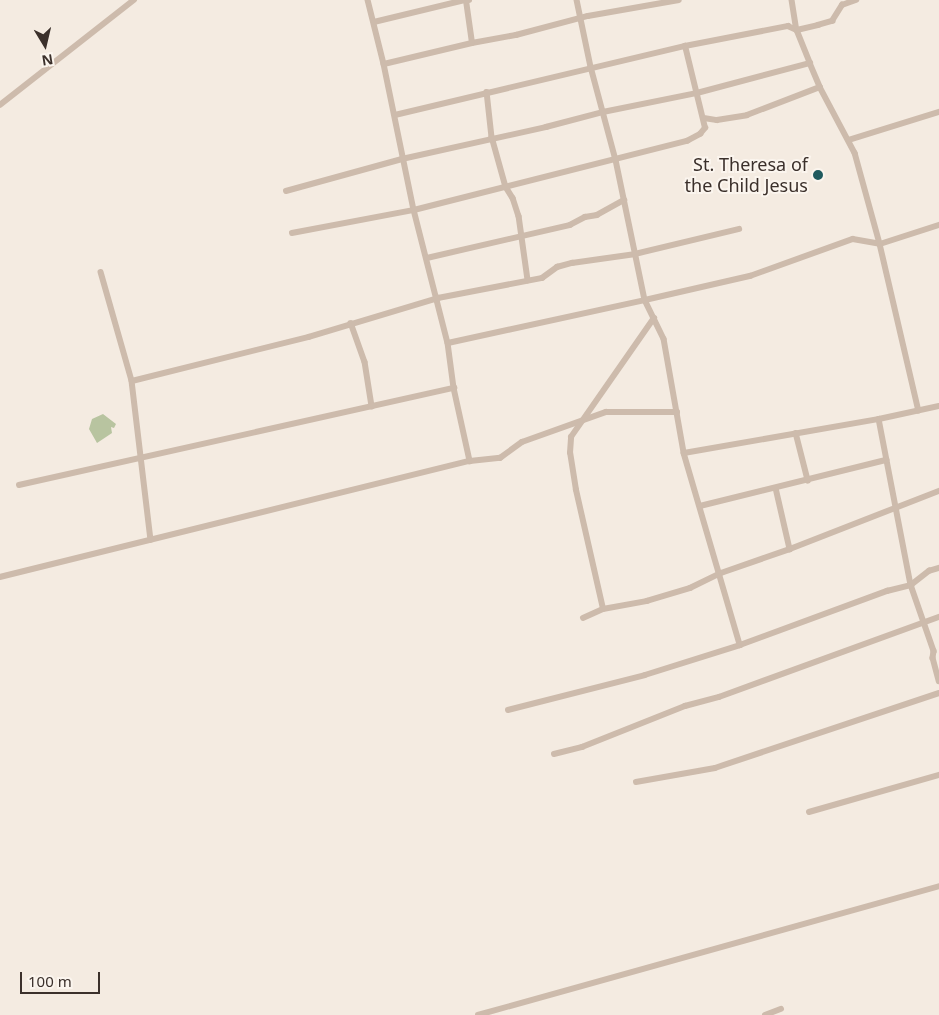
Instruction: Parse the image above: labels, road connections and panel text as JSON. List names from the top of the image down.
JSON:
{
  "places": ["St. Theresa of the Child Jesus"],
  "scale_bar": "100 m",
  "north": "bottom"
}
